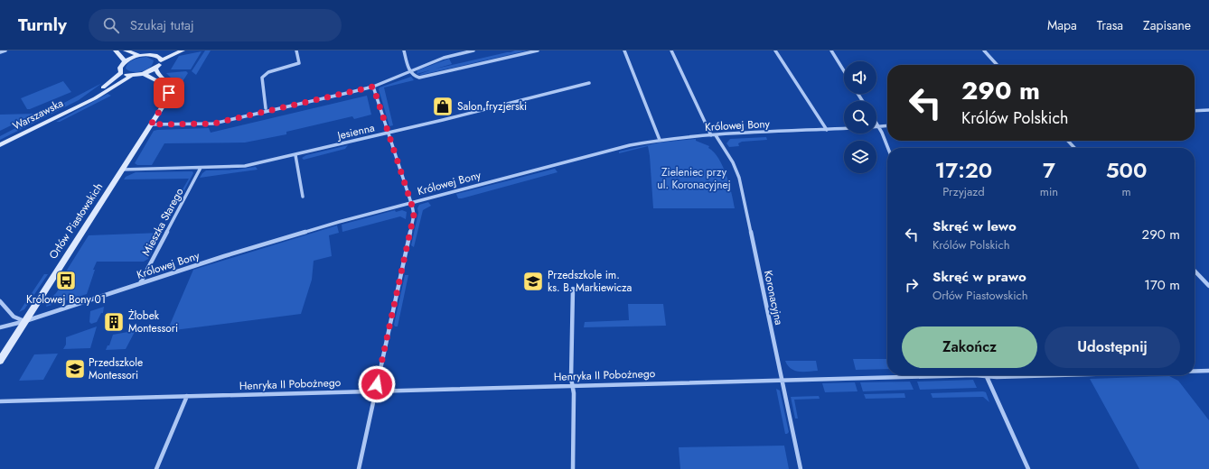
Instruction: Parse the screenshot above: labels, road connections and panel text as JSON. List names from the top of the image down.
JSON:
{
  "streets": {
    "street": [
      "Warszawska",
      "Królowej Bony",
      "Jesienna",
      "Orłów Piastowskich",
      "Mieszka Starego",
      "Koronacyjna",
      "Henryka II Pobożnego"
    ]
  },
  "crossings": [
    ["Królowej Bony", "Orłów Piastowskich"],
    ["Królowej Bony", "Mieszka Starego"],
    ["Królowej Bony", "Koronacyjna"],
    ["Jesienna", "Orłów Piastowskich"],
    ["Jesienna", "Mieszka Starego"],
    ["Koronacyjna", "Henryka II Pobożnego"]
  ],
  "parks": ["Zieleniec przy ul. Koronacyjnej"],
  "places": {
    "shop": ["Salon fryzjerski"],
    "bus stop": ["Królowej Bony 01"],
    "school or university": ["Przedszkole im. ks. B. Markiewicza", "Przedszkole Montessori"],
    "building": ["Żłobek Montessori"]
  },
  "page": {
    "header": "Turnly",
    "search": "Szukaj tutaj",
    "nav": ["Mapa", "Trasa", "Zapisane"],
    "turn": ["290 m", "Królów Polskich"],
    "eta": [
      "17:20",
      "Przyjazd",
      "7",
      "min",
      "500",
      "m"
    ],
    "list": [
      {
        "name": "Skręć w lewo",
        "note": "Królów Polskich",
        "value": "290 m"
      },
      {
        "name": "Skręć w prawo",
        "note": "Orłów Piastowskich",
        "value": "170 m"
      }
    ],
    "buttons": ["Zakończ", "Udostępnij"]
  }
}
